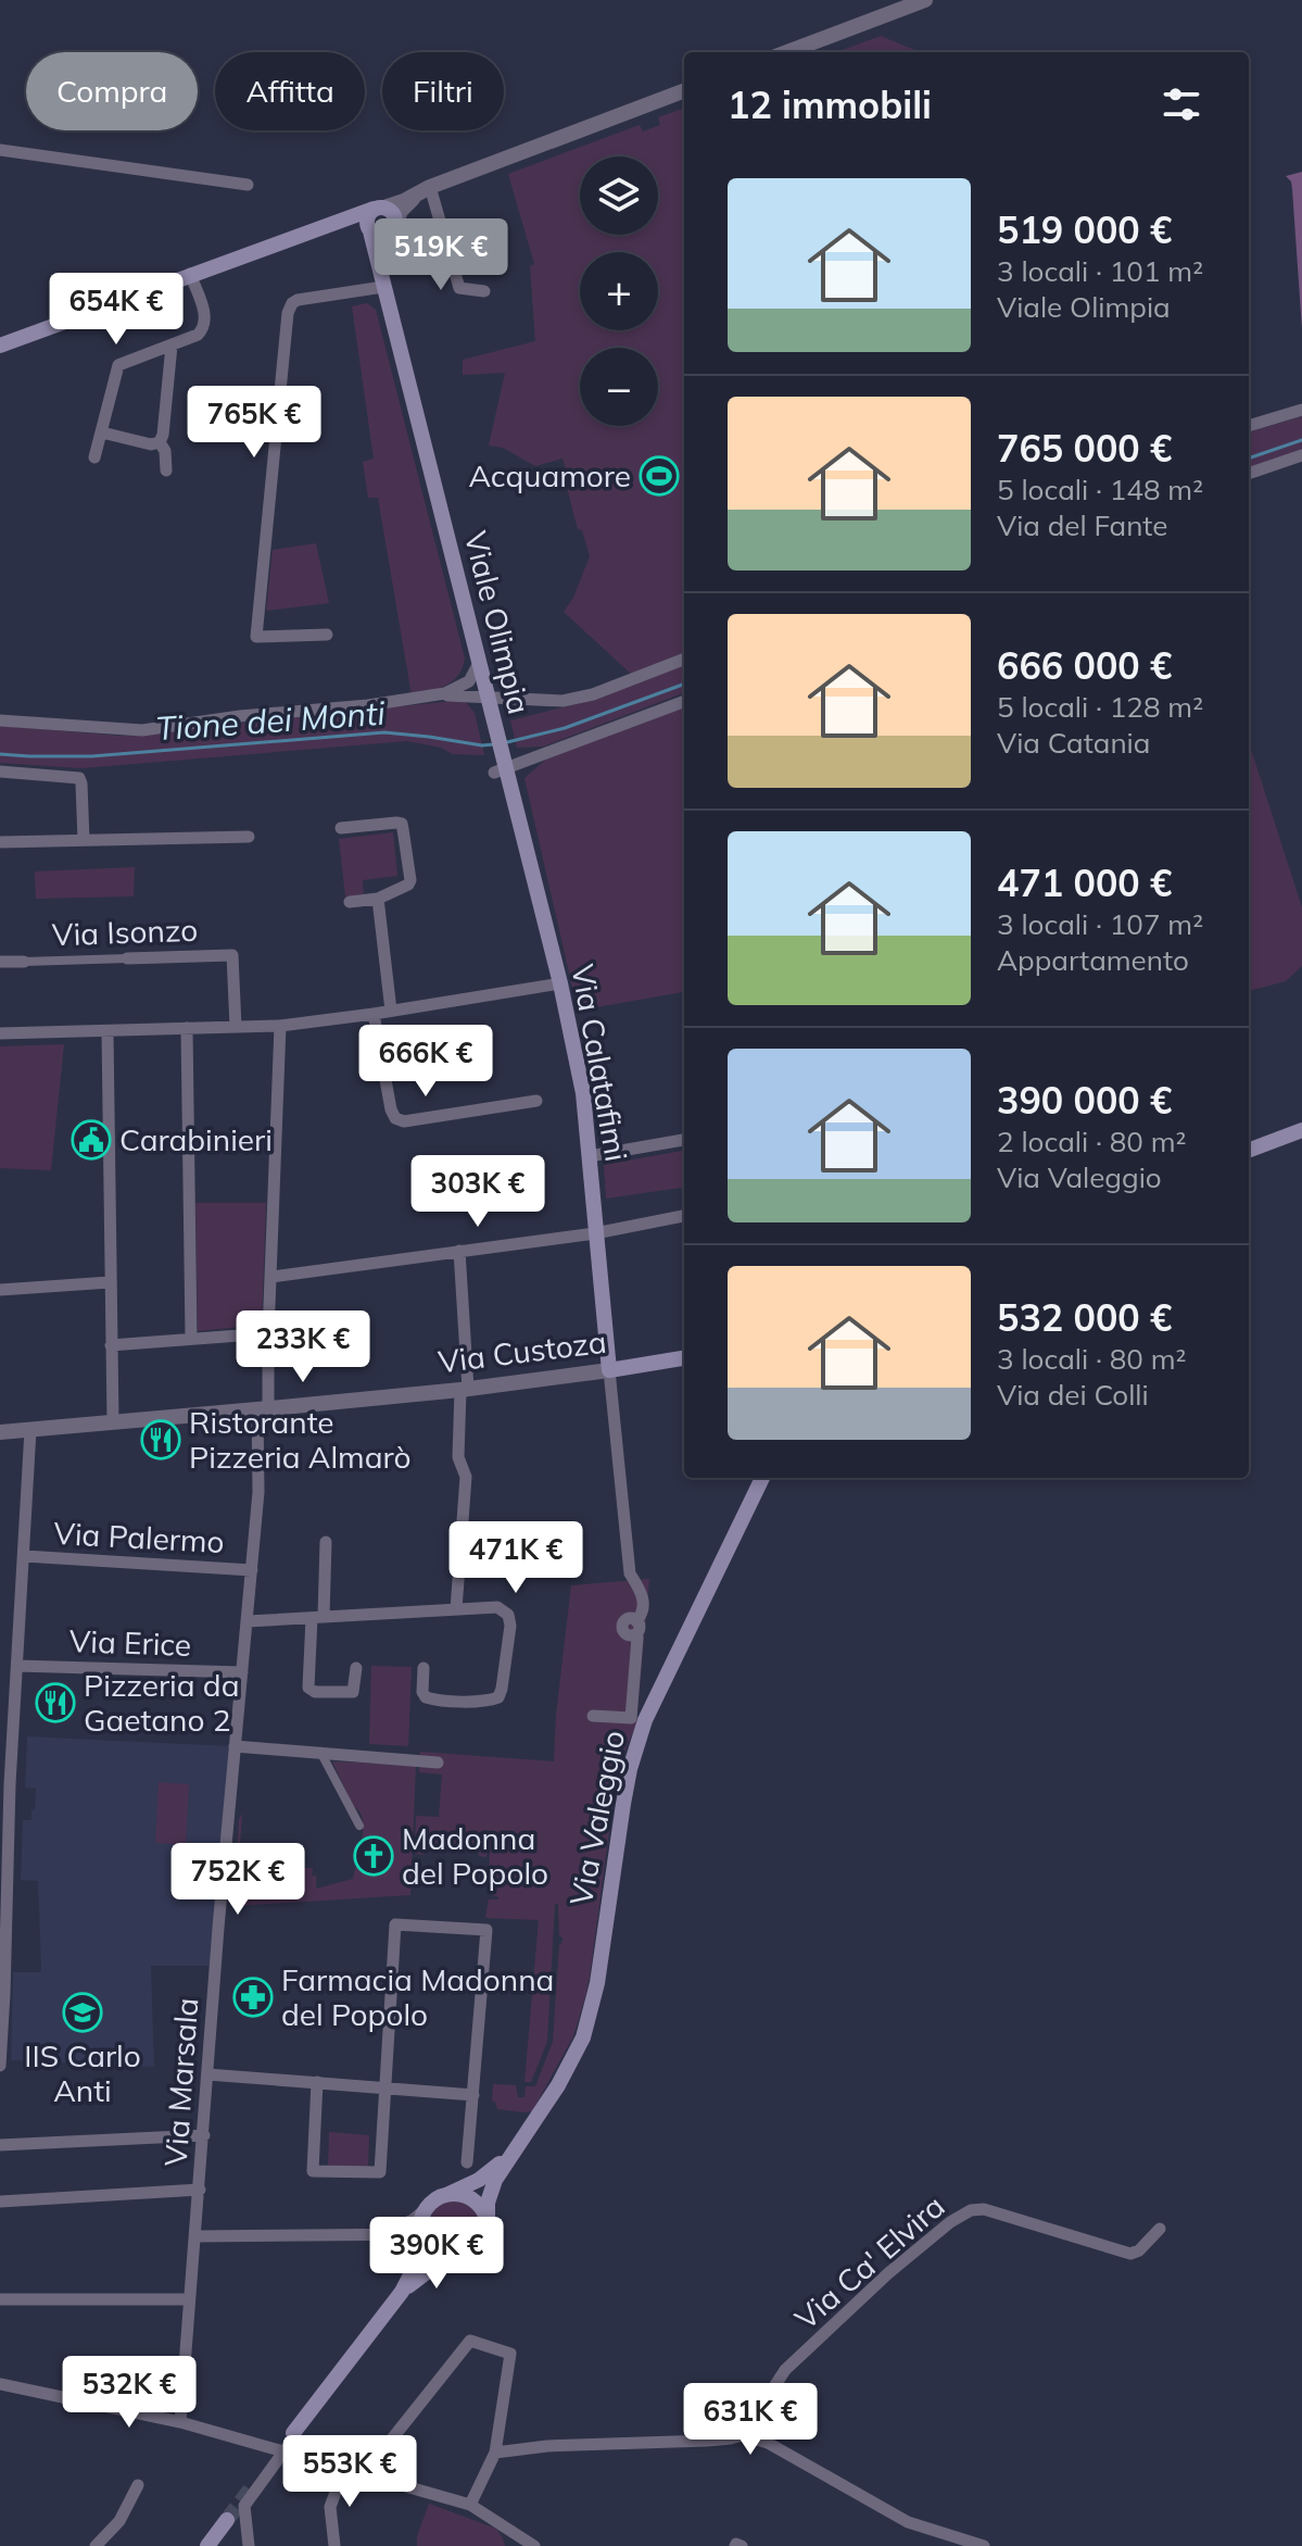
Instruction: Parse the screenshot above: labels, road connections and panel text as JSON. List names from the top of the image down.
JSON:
{
  "streets": {
    "main road": [
      "Viale Olimpia",
      "Via Calatafimi",
      "Via Custoza",
      "Via Valeggio"
    ],
    "street": [
      "Via Isonzo",
      "Via Palermo",
      "Via Erice",
      "Via Marsala",
      "Via Ca' Elvira"
    ]
  },
  "crossings": [
    ["Viale Olimpia", "Via Calatafimi"],
    ["Via Calatafimi", "Via Custoza"],
    ["Via Custoza", "Via Marsala"],
    ["Via Palermo", "Via Marsala"],
    ["Via Erice", "Via Marsala"]
  ],
  "water": ["Tione dei Monti"],
  "places": {
    "sports": ["Acquamore"],
    "public building": ["Carabinieri"],
    "restaurant": ["Ristorante Pizzeria Almarò", "Pizzeria da Gaetano 2"],
    "church": ["Madonna del Popolo"],
    "pharmacy": ["Farmacia Madonna del Popolo"],
    "school or university": ["IIS Carlo Anti"]
  },
  "page": {
    "chip": ["Compra", "Affitta", "Filtri"],
    "heading": "12 immobili",
    "map_buttons": ["+", "−"],
    "list": [
      {
        "name": "519 000 €",
        "note": "3 locali · 101 m² · Viale Olimpia"
      },
      {
        "name": "765 000 €",
        "note": "5 locali · 148 m² · Via del Fante"
      },
      {
        "name": "666 000 €",
        "note": "5 locali · 128 m² · Via Catania"
      },
      {
        "name": "471 000 €",
        "note": "3 locali · 107 m² · Appartamento"
      },
      {
        "name": "390 000 €",
        "note": "2 locali · 80 m² · Via Valeggio"
      },
      {
        "name": "532 000 €",
        "note": "3 locali · 80 m² · Via dei Colli"
      }
    ],
    "price": [
      "519K €",
      "654K €",
      "765K €",
      "666K €",
      "303K €",
      "233K €",
      "471K €",
      "752K €",
      "390K €",
      "532K €",
      "631K €",
      "553K €"
    ]
  }
}
